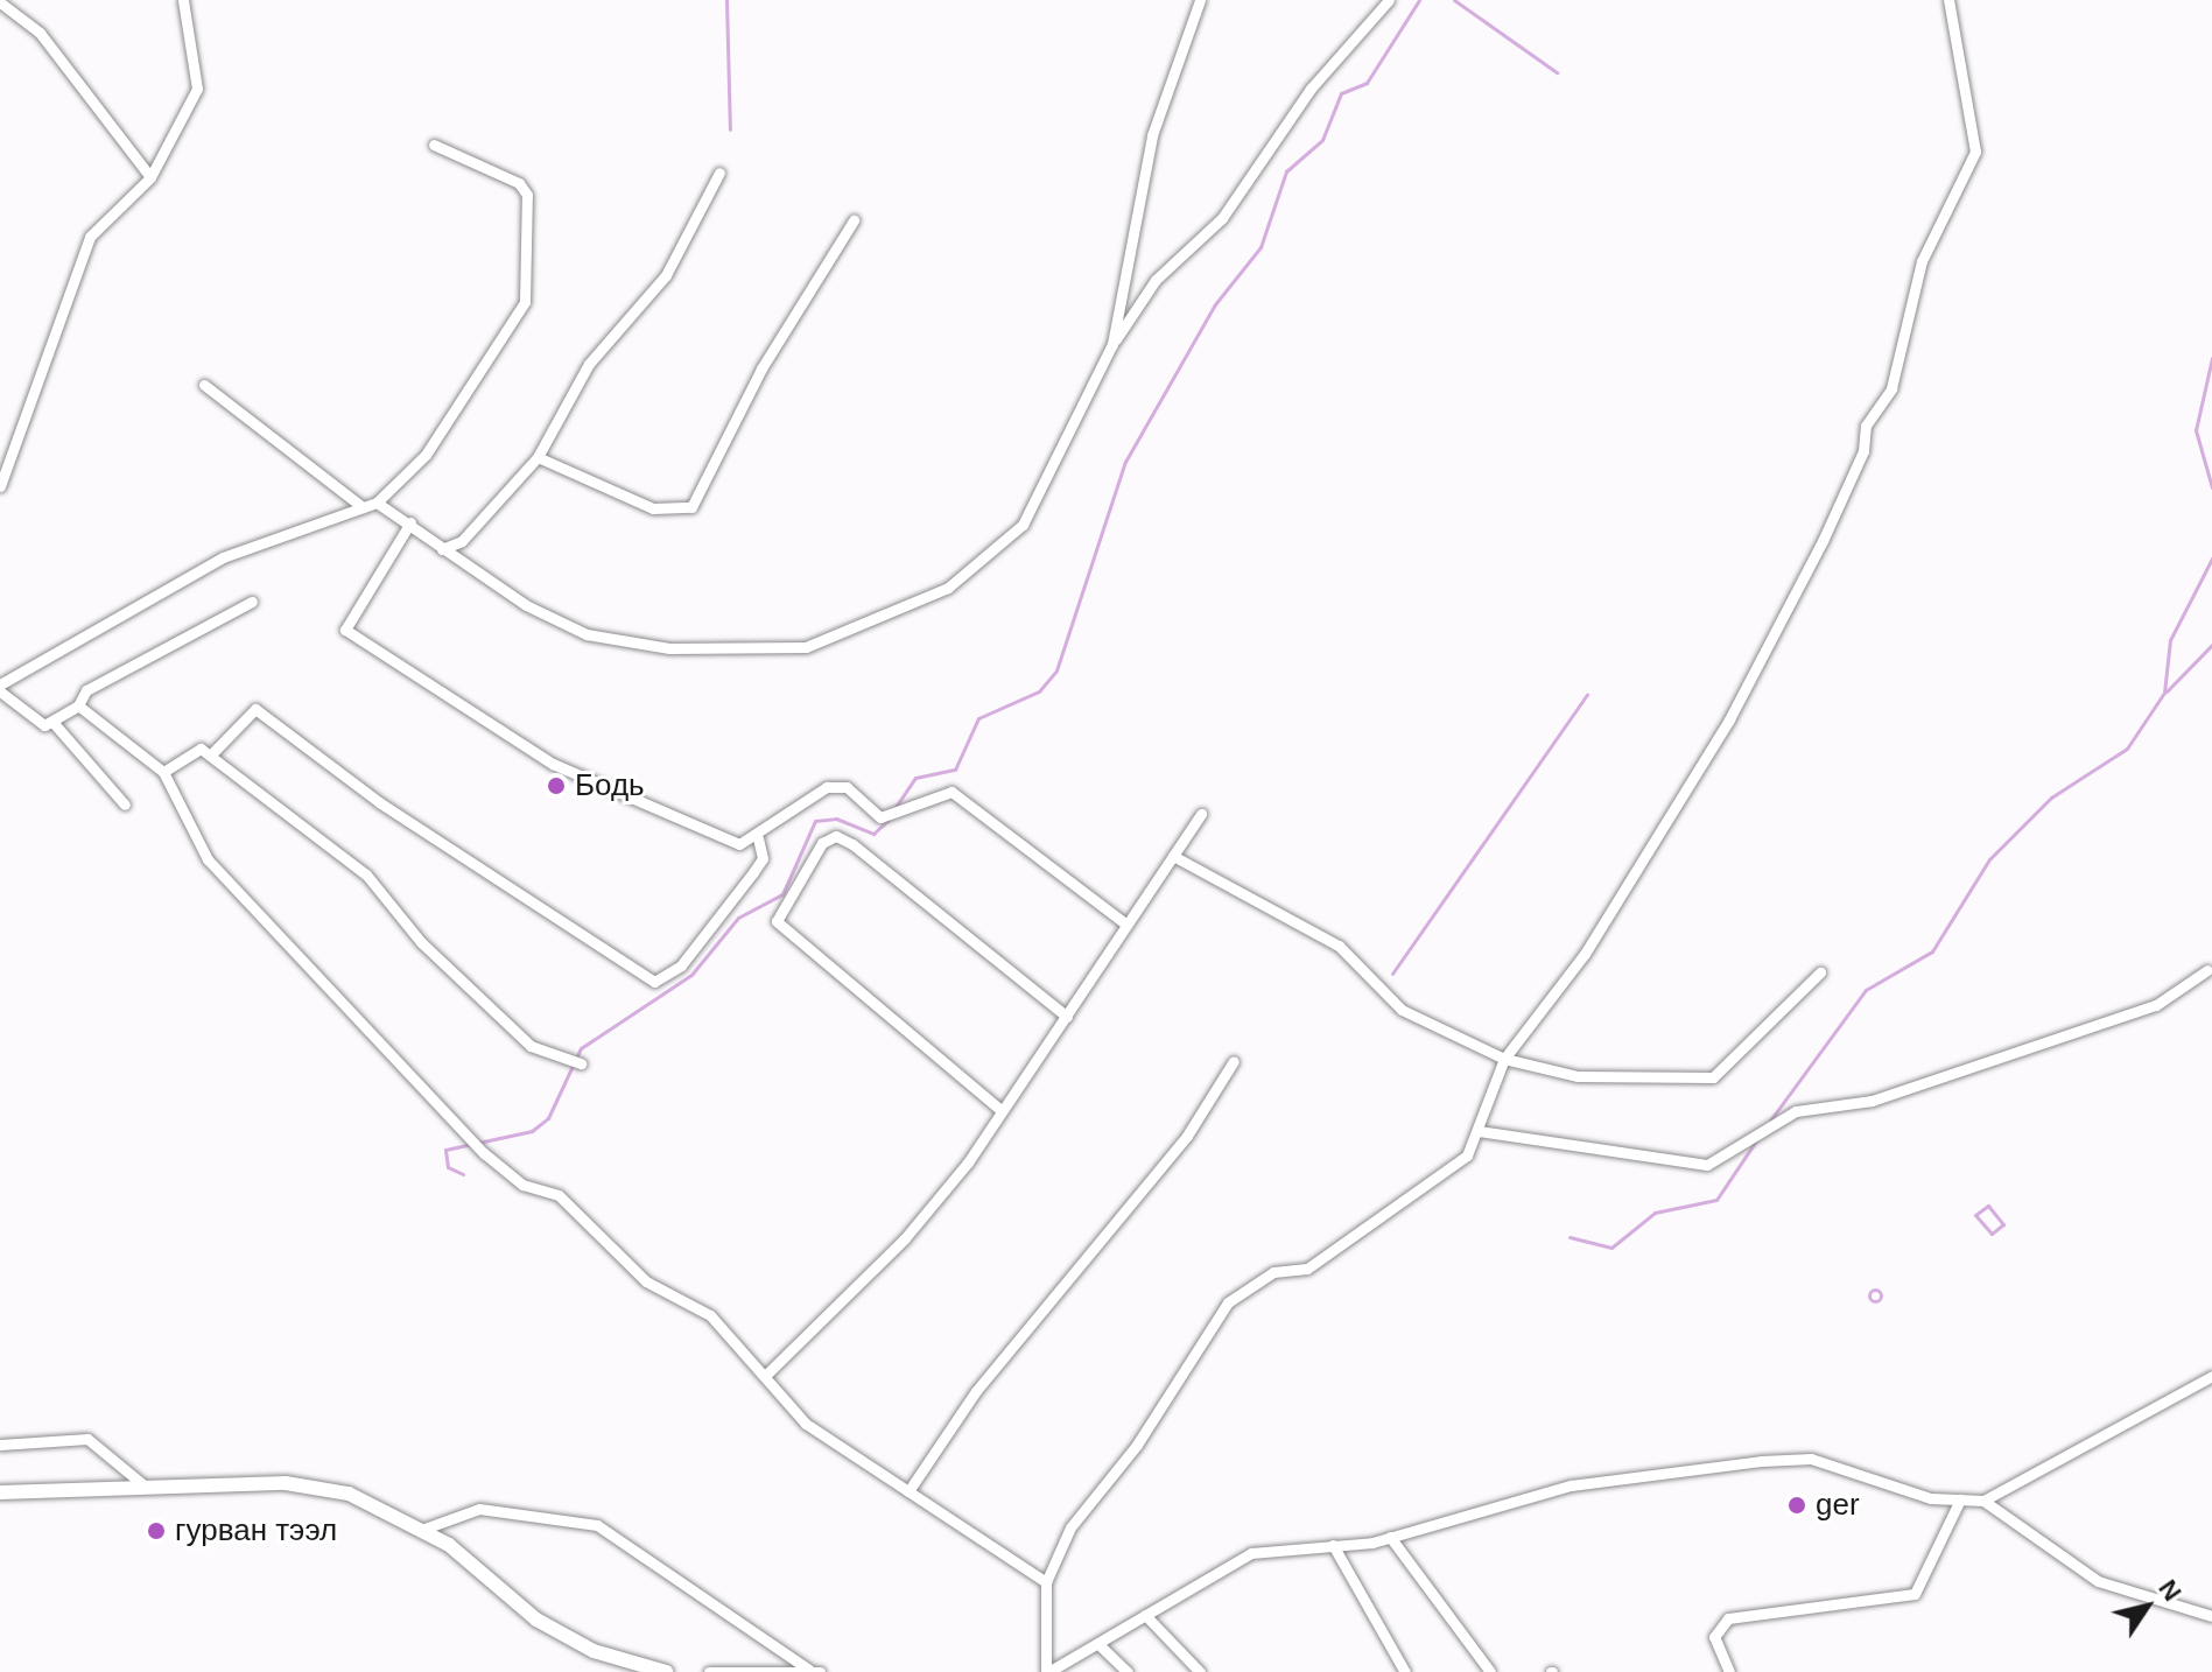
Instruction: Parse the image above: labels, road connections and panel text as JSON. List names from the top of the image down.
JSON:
{
  "places": ["Бодь", "ger", "гурван тээл"],
  "north": "top right"
}
